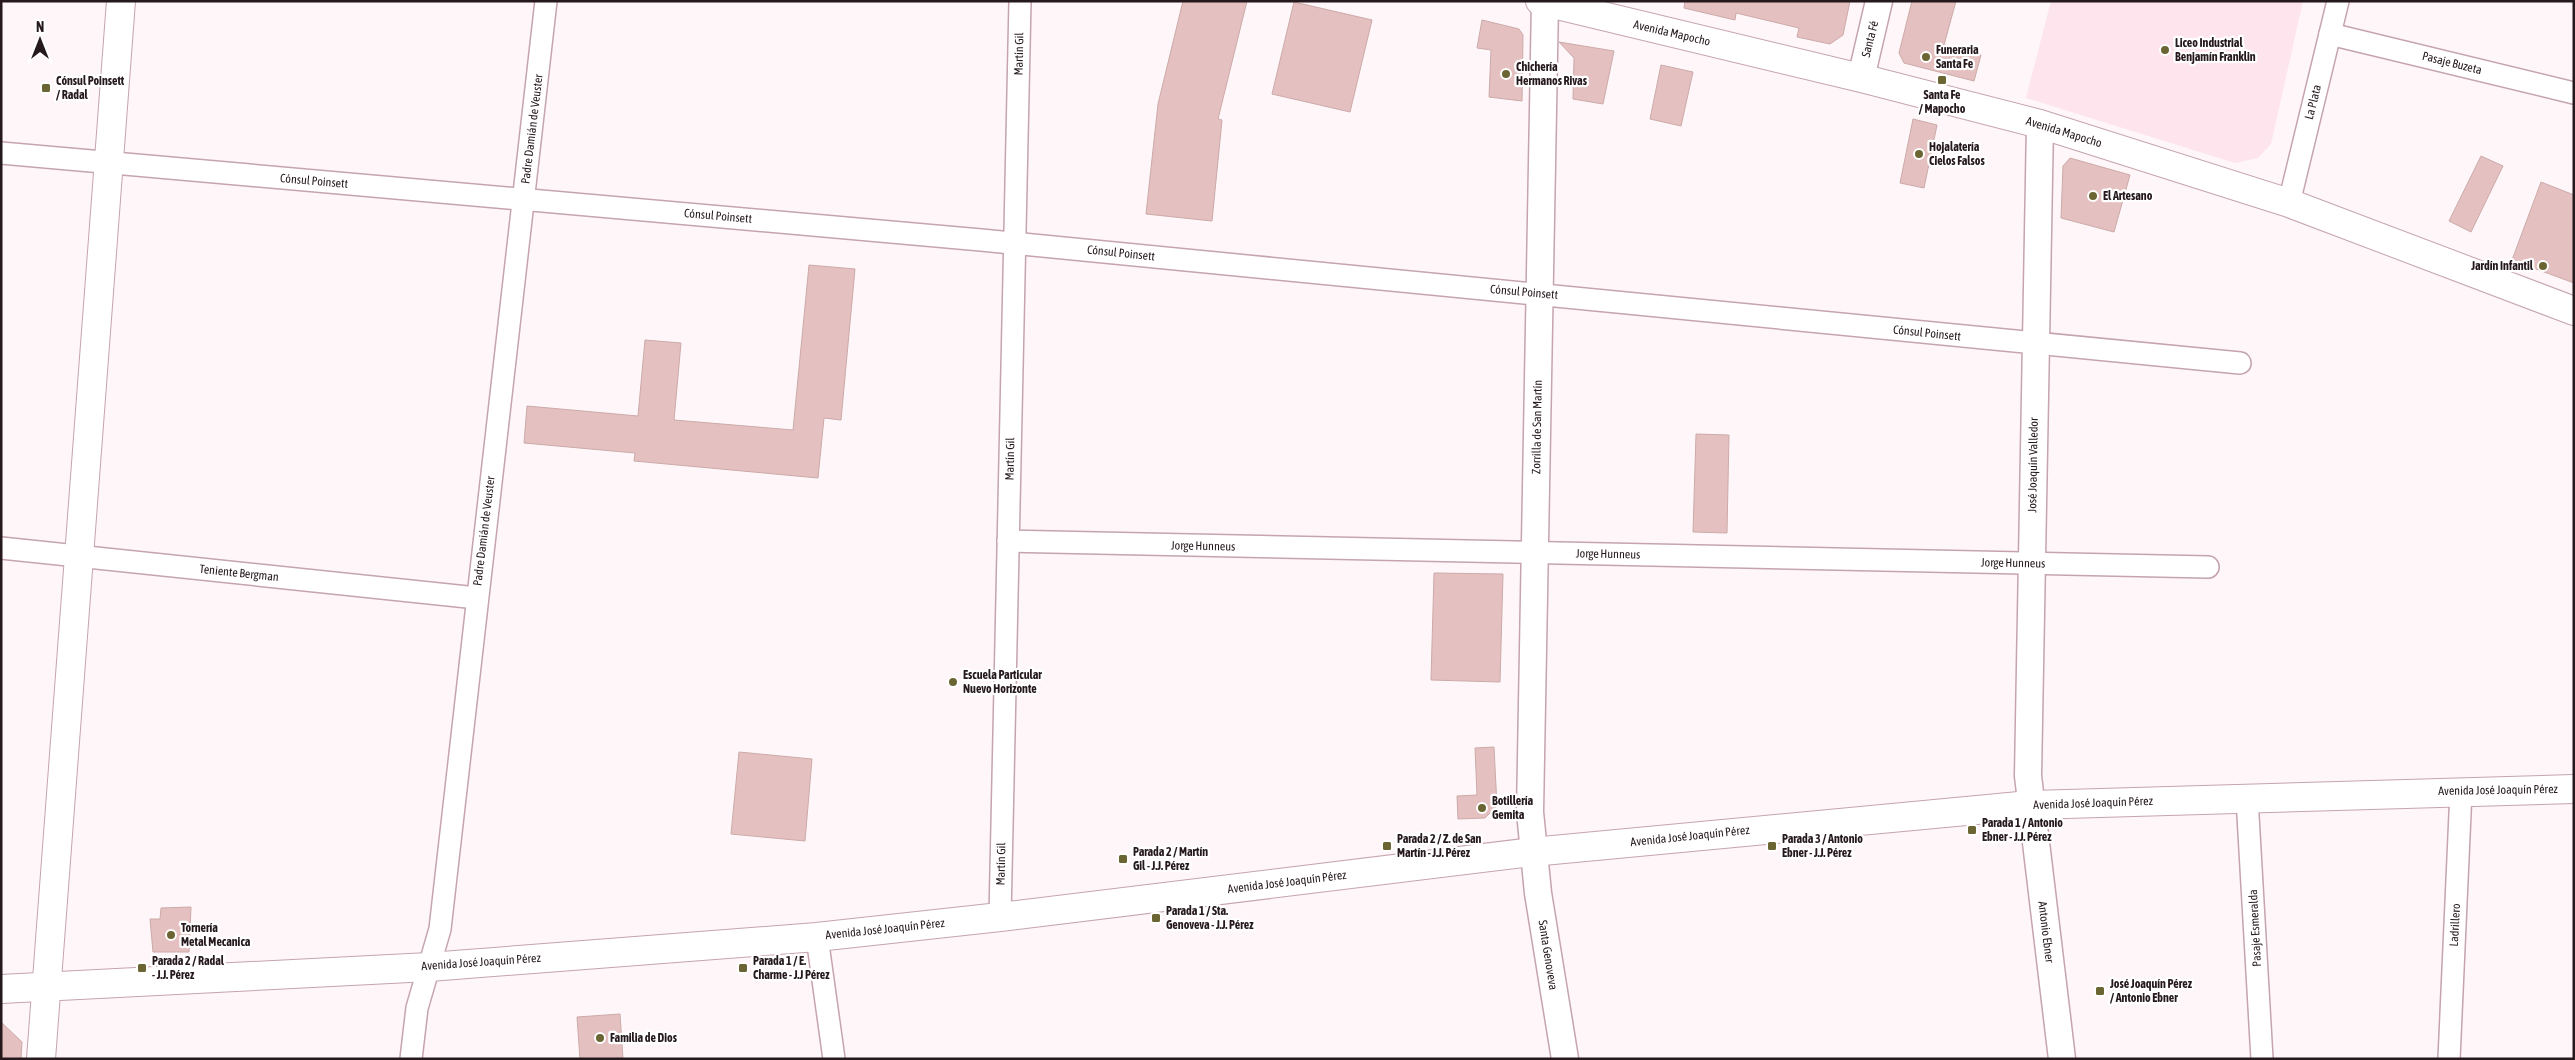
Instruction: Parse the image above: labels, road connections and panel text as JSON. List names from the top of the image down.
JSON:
{
  "streets": {
    "main road": ["Avenida Mapocho", "Avenida José Joaquín Pérez"],
    "street": [
      "Santa Fé",
      "Martín Gil",
      "Pasaje Buzeta",
      "La Plata",
      "Padre Damián de Veuster",
      "Cónsul Poinsett",
      "Zorrilla de San Martín",
      "José Joaquín Valledor",
      "Jorge Hunneus",
      "Teniente Bergman",
      "Ladrillero",
      "Pasaje Esmeralda",
      "Antonio Ebner",
      "Santa Genoveva"
    ]
  },
  "crossings": [
    ["Avenida Mapocho", "Santa Fé"],
    ["Avenida Mapocho", "La Plata"],
    ["Avenida Mapocho", "Zorrilla de San Martín"],
    ["Avenida Mapocho", "José Joaquín Valledor"],
    ["Martín Gil", "Cónsul Poinsett"],
    ["Martín Gil", "Jorge Hunneus"],
    ["Martín Gil", "Avenida José Joaquín Pérez"],
    ["Pasaje Buzeta", "La Plata"],
    ["Padre Damián de Veuster", "Cónsul Poinsett"],
    ["Padre Damián de Veuster", "Teniente Bergman"],
    ["Padre Damián de Veuster", "Avenida José Joaquín Pérez"],
    ["Cónsul Poinsett", "Zorrilla de San Martín"],
    ["Cónsul Poinsett", "José Joaquín Valledor"],
    ["Zorrilla de San Martín", "Jorge Hunneus"],
    ["Zorrilla de San Martín", "Avenida José Joaquín Pérez"],
    ["Zorrilla de San Martín", "Santa Genoveva"],
    ["José Joaquín Valledor", "Jorge Hunneus"],
    ["José Joaquín Valledor", "Avenida José Joaquín Pérez"],
    ["José Joaquín Valledor", "Antonio Ebner"],
    ["Avenida José Joaquín Pérez", "Ladrillero"],
    ["Avenida José Joaquín Pérez", "Pasaje Esmeralda"],
    ["Avenida José Joaquín Pérez", "Antonio Ebner"],
    ["Avenida José Joaquín Pérez", "Santa Genoveva"]
  ],
  "places": {
    "other": [
      "Liceo Industrial Benjamín Franklin",
      "Funeraria Santa Fe",
      "Chichería Hermanos Rivas",
      "Hojalatería Cielos Falsos",
      "El Artesano",
      "Jardín Infantil",
      "Escuela Particular Nuevo Horizonte",
      "Botillería Gemita",
      "Tornería Metal Mecanica",
      "Familia de Dios"
    ],
    "transit": [
      "Santa Fe / Mapocho",
      "Cónsul Poinsett / Radal",
      "Parada 1 / Antonio Ebner - J.J. Pérez",
      "Parada 2 / Z. de San Martín - J.J. Pérez",
      "Parada 3 / Antonio Ebner - J.J. Pérez",
      "Parada 2 / Martín Gil - J.J. Pérez",
      "Parada 1 / Sta. Genoveva - J.J. Pérez",
      "Parada 2 / Radal - J.J. Pérez",
      "Parada 1 / E. Charme - J.J Pérez",
      "José Joaquín Pérez / Antonio Ebner"
    ]
  },
  "north": "top"
}
